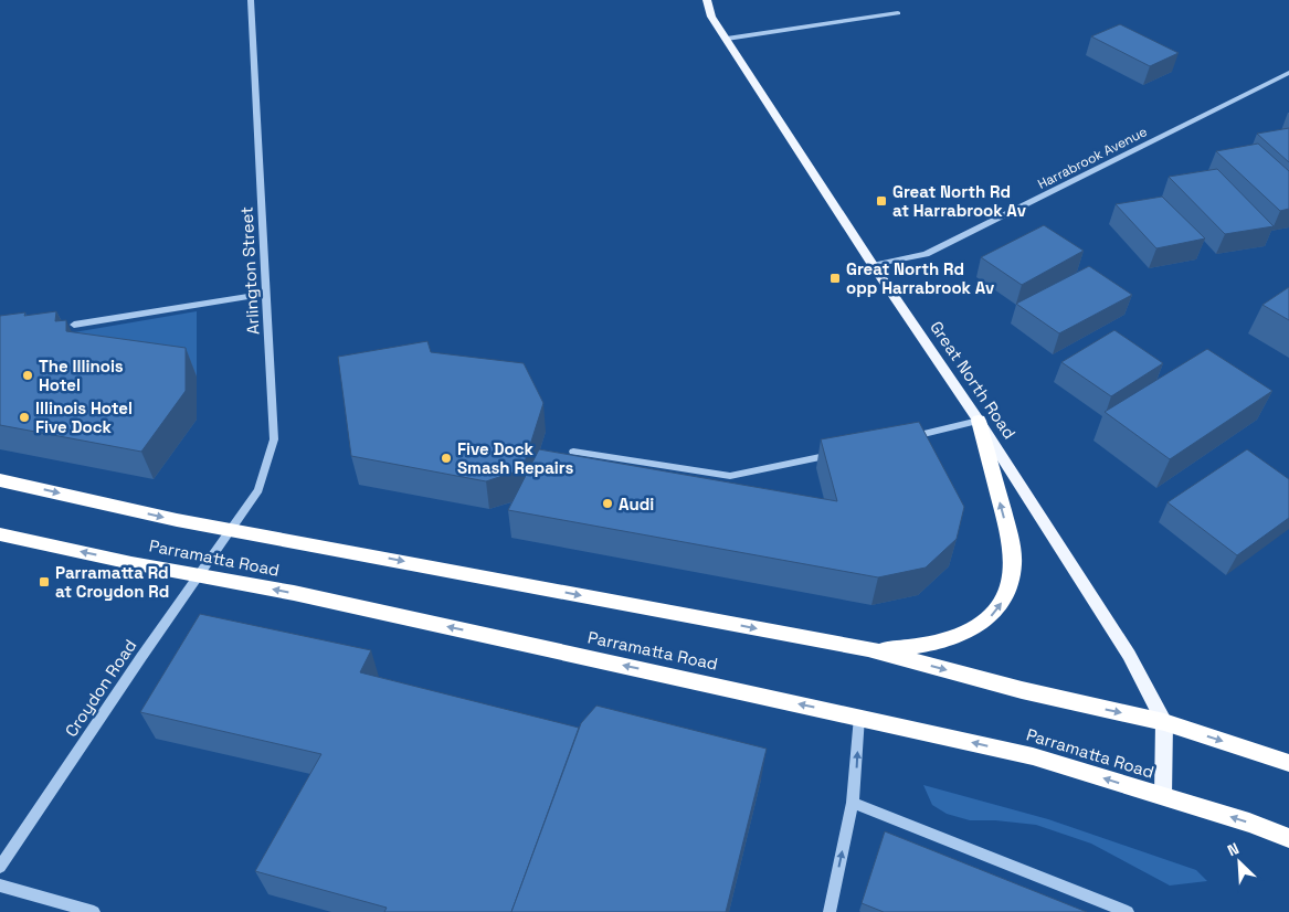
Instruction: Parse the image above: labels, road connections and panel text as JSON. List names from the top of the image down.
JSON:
{
  "streets": {
    "highway": ["Parramatta Road"],
    "main road": ["Great North Road"],
    "street": ["Harrabrook Avenue", "Arlington Street", "Croydon Road"]
  },
  "crossings": [
    ["Harrabrook Avenue", "Great North Road"],
    ["Arlington Street", "Parramatta Road"],
    ["Arlington Street", "Croydon Road"],
    ["Great North Road", "Parramatta Road"],
    ["Parramatta Road", "Croydon Road"]
  ],
  "places": {
    "transit": ["Great North Rd at Harrabrook Av", "Great North Rd opp Harrabrook Av", "Parramatta Rd at Croydon Rd"],
    "other": [
      "The Illinois Hotel",
      "Illinois Hotel Five Dock",
      "Five Dock Smash Repairs",
      "Audi"
    ]
  },
  "north": "top left"
}
